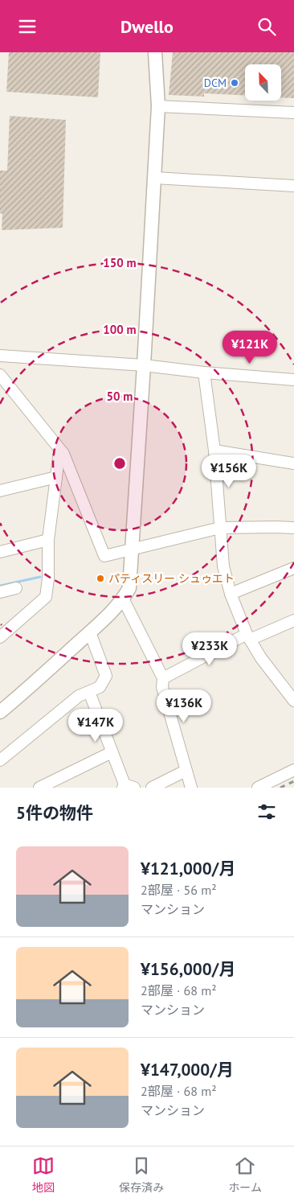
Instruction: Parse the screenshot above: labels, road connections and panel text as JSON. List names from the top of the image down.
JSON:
{
  "places": ["DCM", "パティスリー シュゥエト"],
  "north": "top left",
  "page": {
    "header": "Dwello",
    "price": [
      "¥121K",
      "¥156K",
      "¥233K",
      "¥136K",
      "¥147K"
    ],
    "heading": "5件の物件",
    "list": [
      {
        "name": "¥121,000/月",
        "note": "2部屋 · 56 m² · マンション"
      },
      {
        "name": "¥156,000/月",
        "note": "2部屋 · 68 m² · マンション"
      },
      {
        "name": "¥147,000/月",
        "note": "2部屋 · 68 m² · マンション"
      }
    ],
    "tabs": ["地図", "保存済み", "ホーム"]
  },
  "rings": ["150 m", "100 m", "50 m"]
}
